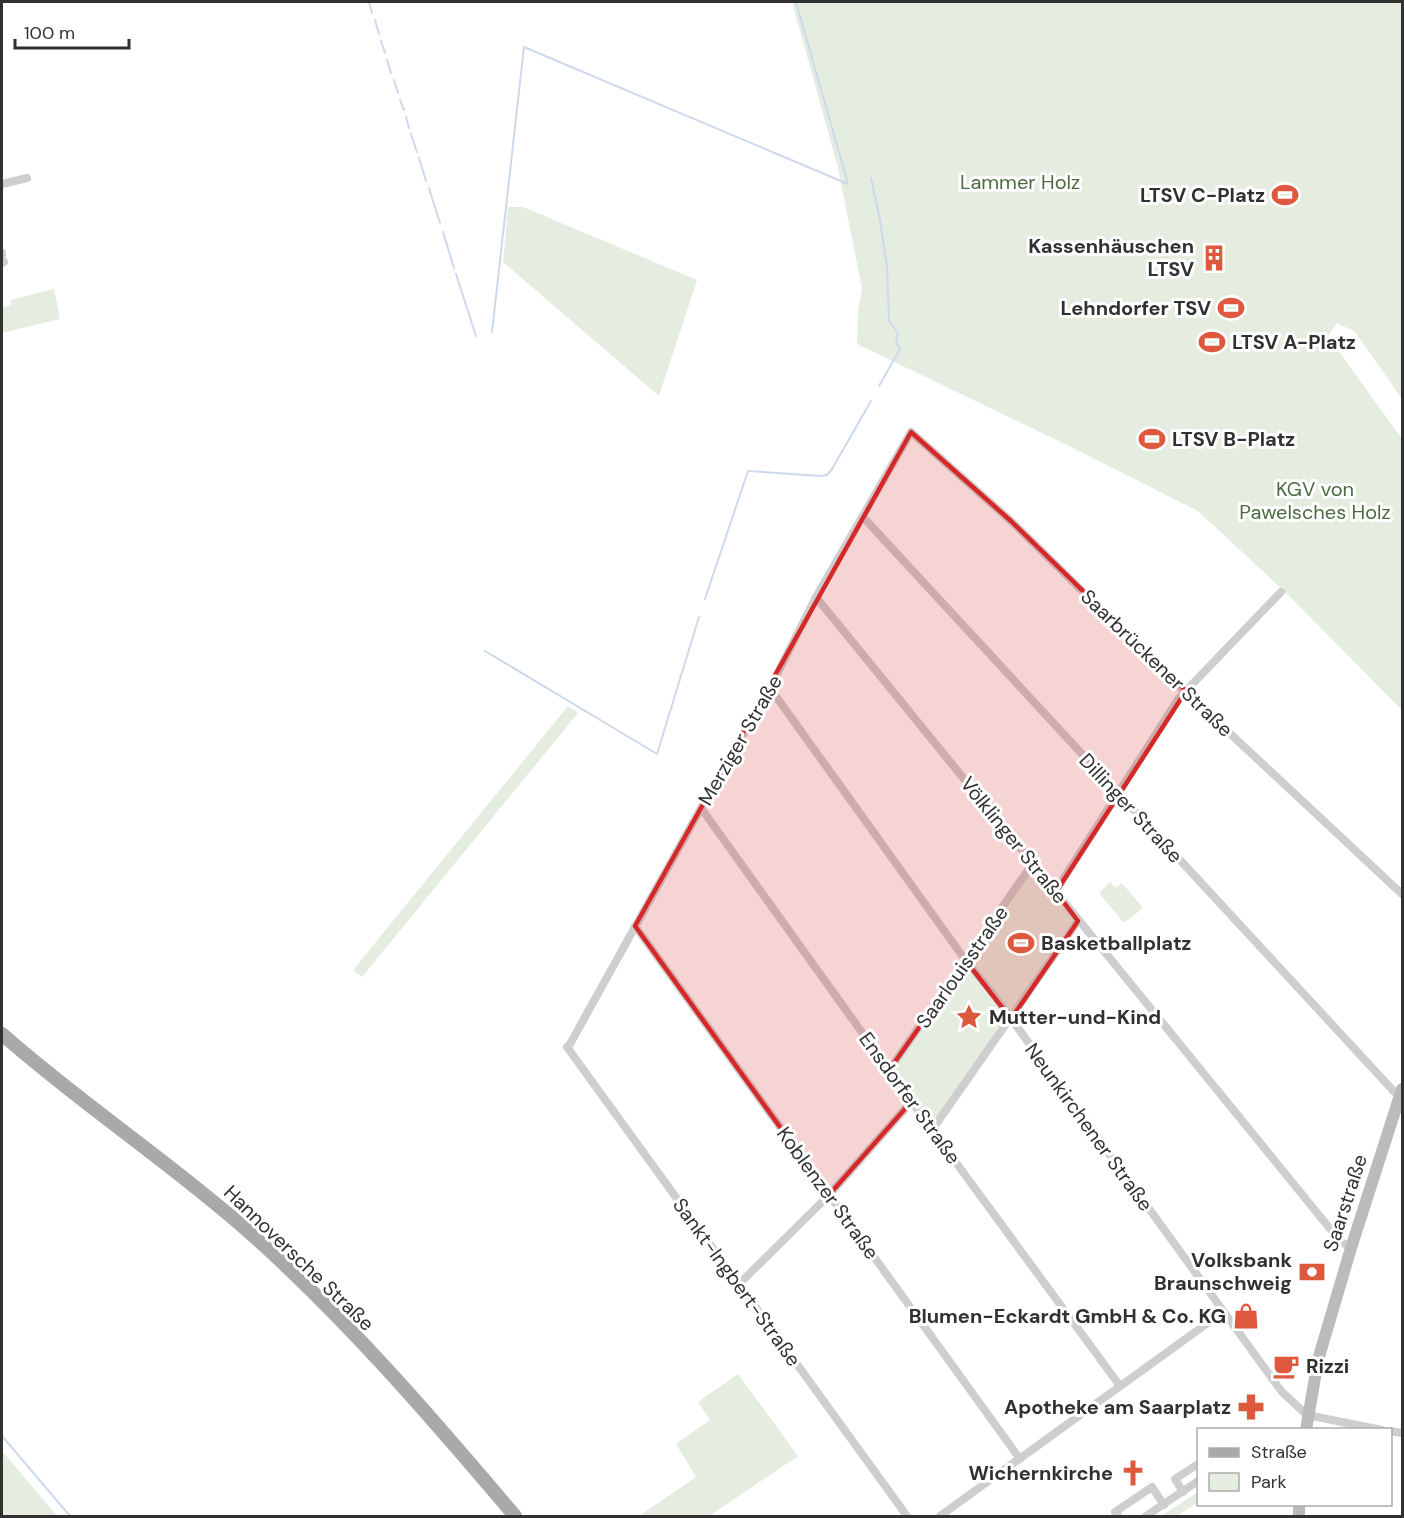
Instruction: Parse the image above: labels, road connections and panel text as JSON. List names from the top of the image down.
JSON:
{
  "streets": {
    "main road": ["Hannoversche Straße"],
    "street": [
      "Saarbrückener Straße",
      "Merziger Straße",
      "Dillinger Straße",
      "Völklinger Straße",
      "Saarlouisstraße",
      "Ensdorfer Straße",
      "Neunkirchener Straße",
      "Koblenzer Straße",
      "Saarstraße",
      "Sankt-Ingbert-Straße"
    ]
  },
  "crossings": [
    ["Saarbrückener Straße", "Merziger Straße"],
    ["Merziger Straße", "Dillinger Straße"],
    ["Merziger Straße", "Völklinger Straße"],
    ["Merziger Straße", "Ensdorfer Straße"],
    ["Merziger Straße", "Neunkirchener Straße"],
    ["Merziger Straße", "Koblenzer Straße"],
    ["Merziger Straße", "Sankt-Ingbert-Straße"],
    ["Dillinger Straße", "Saarstraße"],
    ["Völklinger Straße", "Saarlouisstraße"],
    ["Völklinger Straße", "Saarstraße"],
    ["Saarlouisstraße", "Ensdorfer Straße"],
    ["Saarlouisstraße", "Neunkirchener Straße"],
    ["Neunkirchener Straße", "Saarstraße"]
  ],
  "parks": ["Lammer Holz", "KGV von Pawelsches Holz"],
  "places": {
    "sports": [
      "LTSV C-Platz",
      "Lehndorfer TSV",
      "LTSV A-Platz",
      "LTSV B-Platz",
      "Basketballplatz"
    ],
    "building": ["Kassenhäuschen LTSV"],
    "place": ["Mutter-und-Kind"],
    "bank": ["Volksbank Braunschweig"],
    "shop": ["Blumen-Eckardt GmbH & Co. KG"],
    "cafe": ["Rizzi"],
    "pharmacy": ["Apotheke am Saarplatz"],
    "church": ["Wichernkirche"]
  },
  "legend": ["Straße", "Park"],
  "scale_bar": "100 m"
}
